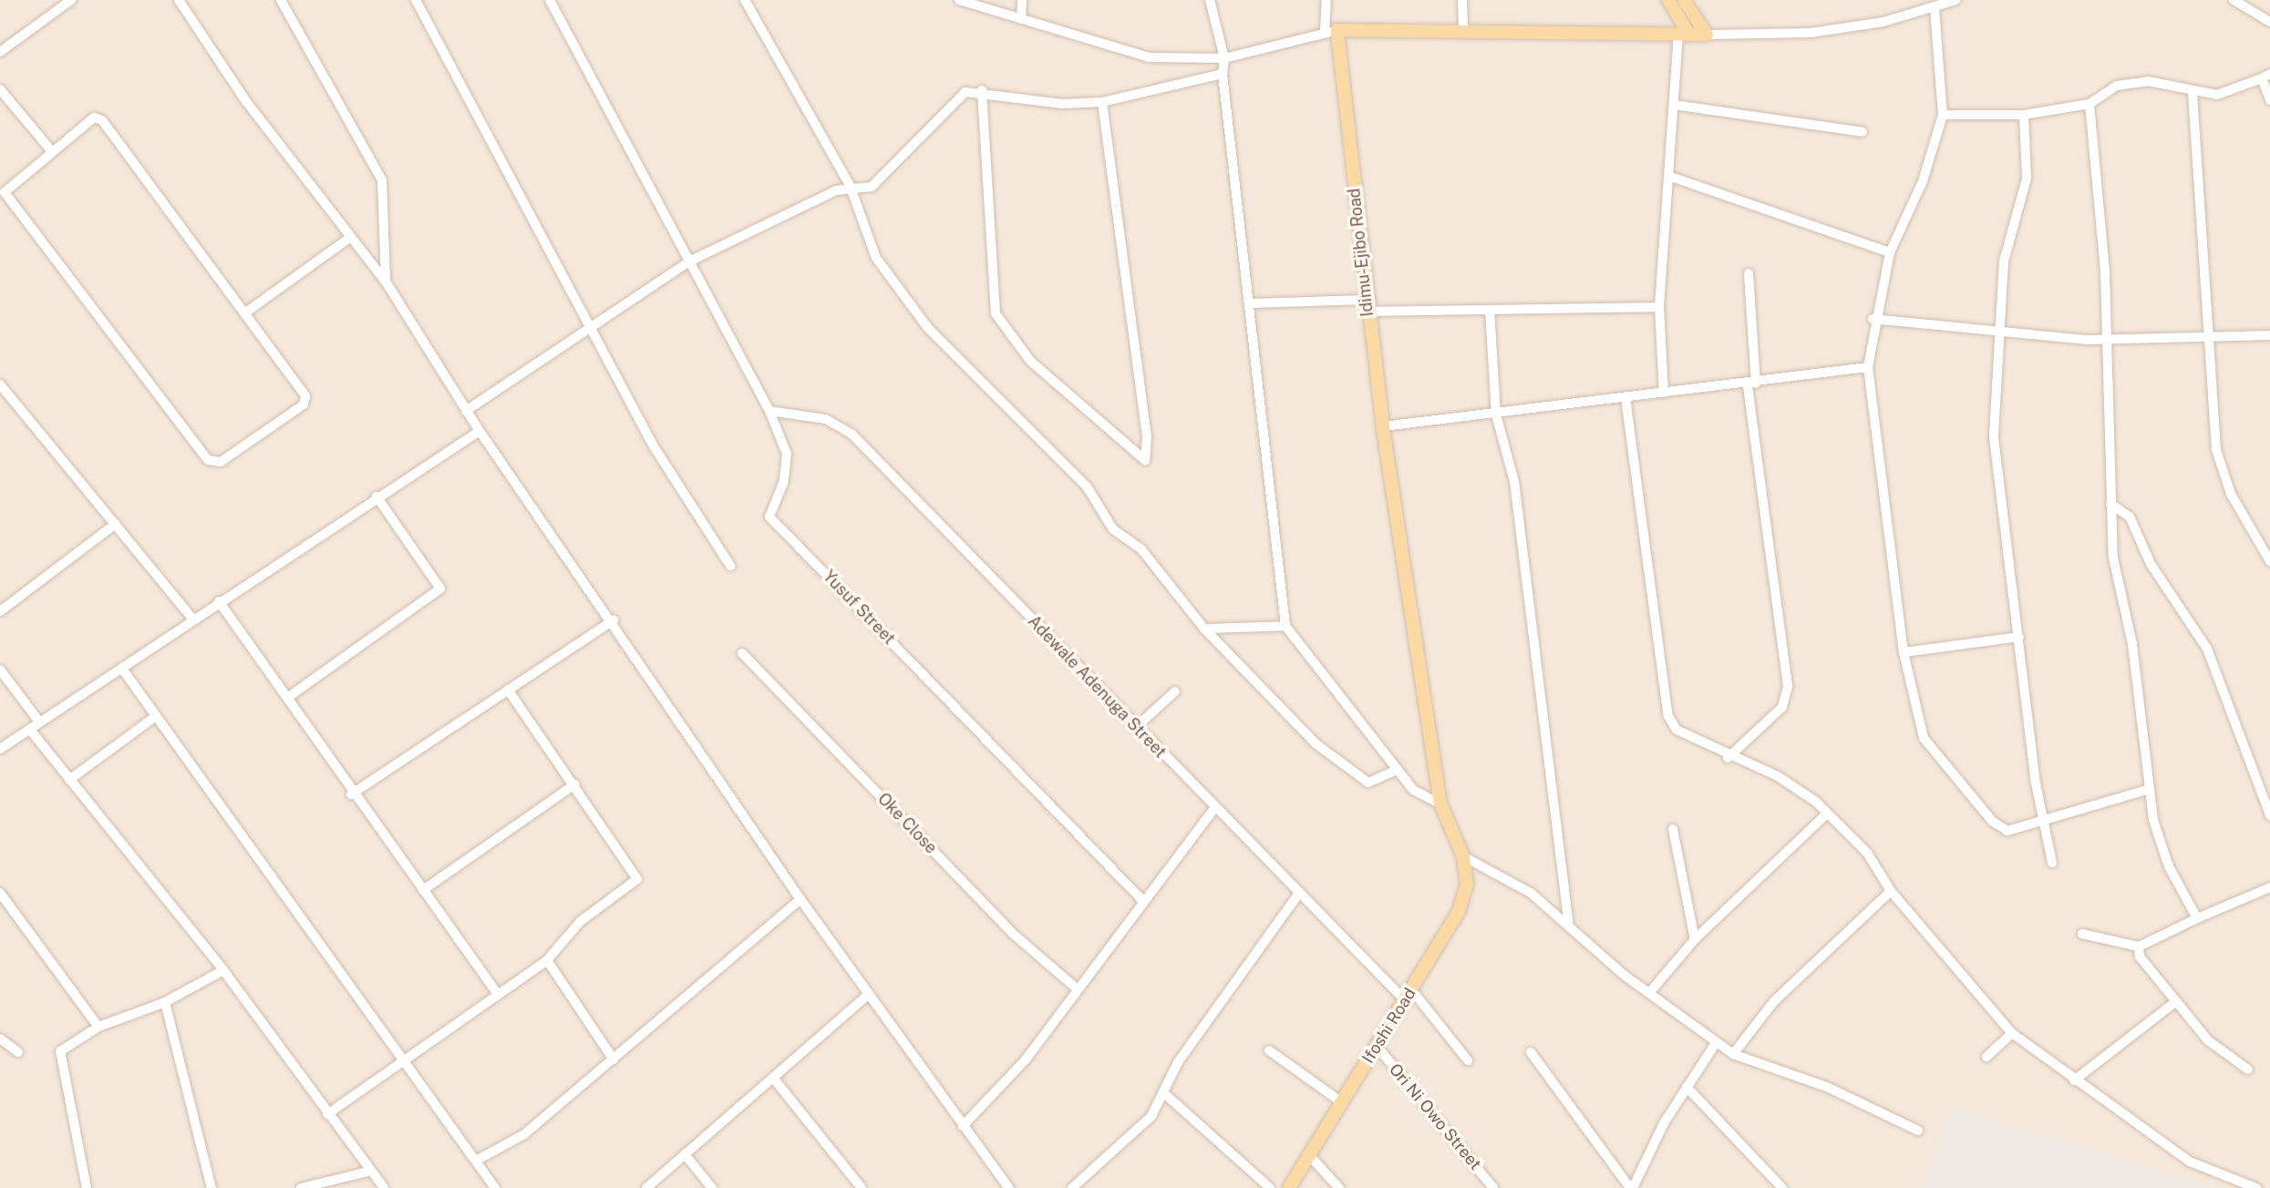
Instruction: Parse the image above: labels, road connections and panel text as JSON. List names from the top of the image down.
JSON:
{
  "streets": {
    "main road": ["Idimu-Ejibo Road", "Ifoshi Road"],
    "street": [
      "Yusuf Street",
      "Adewale Adenuga Street",
      "Oke Close",
      "Ori Ni Owo Street"
    ]
  },
  "crossings": [
    ["Idimu-Ejibo Road", "Ifoshi Road"],
    ["Yusuf Street", "Adewale Adenuga Street"],
    ["Adewale Adenuga Street", "Ifoshi Road"],
    ["Ifoshi Road", "Ori Ni Owo Street"]
  ]
}
